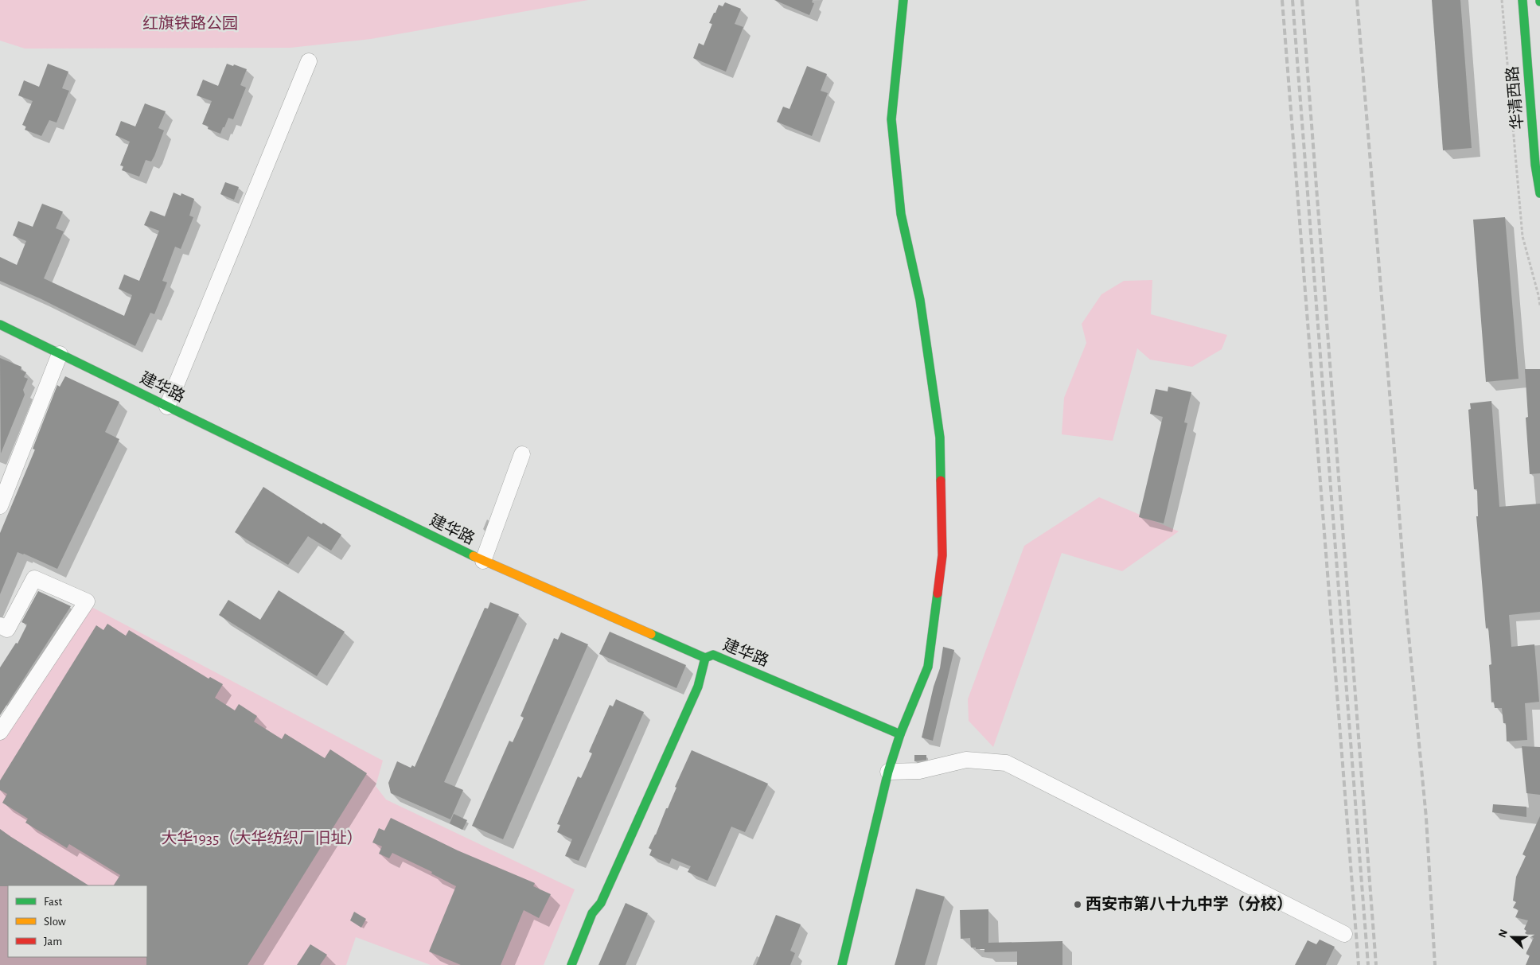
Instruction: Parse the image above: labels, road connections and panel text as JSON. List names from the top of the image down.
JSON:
{
  "streets": {
    "street": ["华清西路", "建华路"]
  },
  "parks": ["红旗铁路公园", "大华1935（大华纺织厂旧址）"],
  "places": ["西安市第八十九中学（分校）"],
  "legend": ["Fast", "Slow", "Jam"],
  "north": "left"
}
